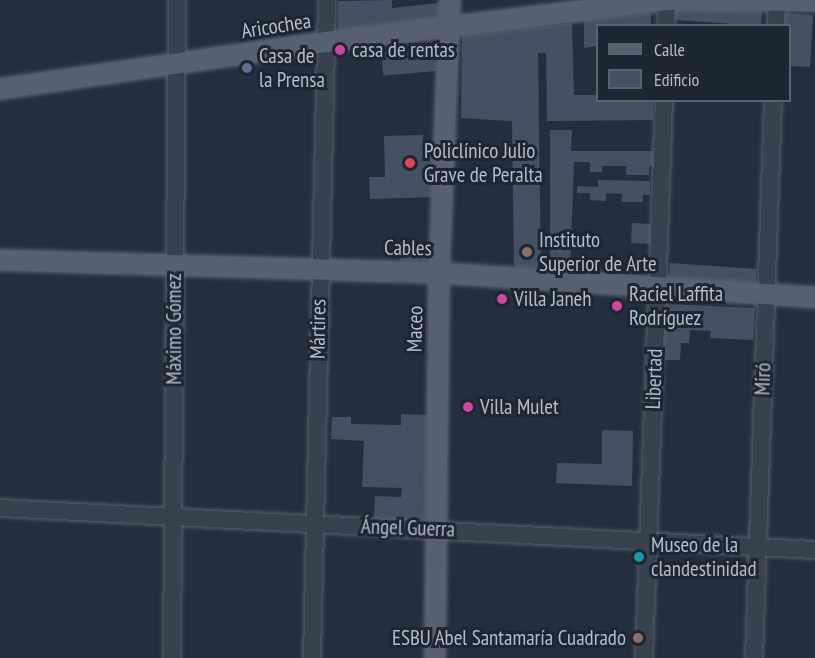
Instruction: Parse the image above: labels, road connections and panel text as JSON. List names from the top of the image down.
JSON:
{
  "streets": {
    "main road": ["Aricochea", "Cables", "Maceo"],
    "street": [
      "Máximo Gómez",
      "Mártires",
      "Libertad",
      "Miró",
      "Ángel Guerra"
    ]
  },
  "crossings": [
    ["Aricochea", "Máximo Gómez"],
    ["Aricochea", "Mártires"],
    ["Aricochea", "Maceo"],
    ["Cables", "Máximo Gómez"],
    ["Cables", "Mártires"],
    ["Cables", "Maceo"],
    ["Cables", "Libertad"],
    ["Cables", "Miró"],
    ["Máximo Gómez", "Ángel Guerra"],
    ["Mártires", "Ángel Guerra"],
    ["Maceo", "Ángel Guerra"],
    ["Libertad", "Ángel Guerra"],
    ["Miró", "Ángel Guerra"]
  ],
  "places": [
    "casa de rentas",
    "Casa de la Prensa",
    "Policlínico Julio Grave de Peralta",
    "Instituto Superior de Arte",
    "Villa Janeh",
    "Raciel Laffita Rodríguez",
    "Villa Mulet",
    "Museo de la clandestinidad",
    "ESBU Abel Santamaría Cuadrado"
  ],
  "legend": ["Calle", "Edificio"]
}
